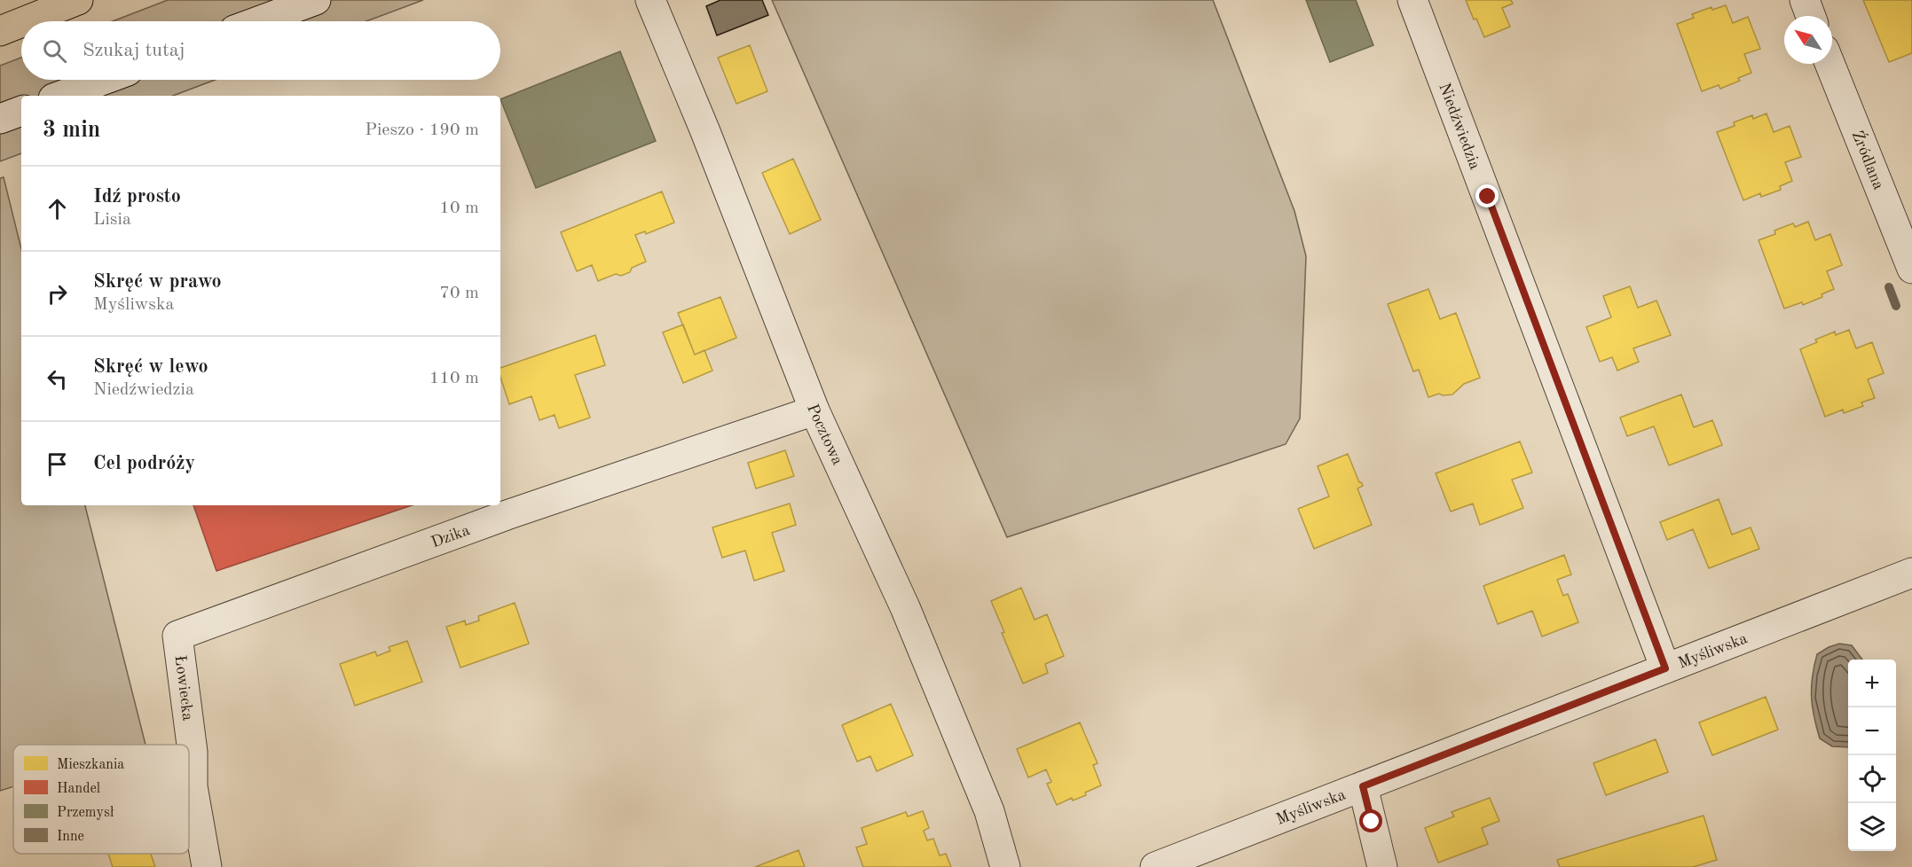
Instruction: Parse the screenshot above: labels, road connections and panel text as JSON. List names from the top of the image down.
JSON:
{
  "streets": {
    "street": [
      "Niedźwiedzia",
      "Źródlana",
      "Pocztowa",
      "Dzika",
      "Myśliwska",
      "Łowiecka"
    ]
  },
  "crossings": [
    ["Niedźwiedzia", "Myśliwska"],
    ["Pocztowa", "Dzika"],
    ["Dzika", "Łowiecka"]
  ],
  "legend": [
    "Mieszkania",
    "Handel",
    "Przemysł",
    "Inne"
  ],
  "north": "top left",
  "page": {
    "search": "Szukaj tutaj",
    "heading": ["3 min", "Pieszo · 190 m"],
    "list": [
      ["Idź prosto", "Lisia", "10 m"],
      ["Skręć w prawo", "Myśliwska", "70 m"],
      ["Skręć w lewo", "Niedźwiedzia", "110 m"],
      "Cel podróży"
    ],
    "map_buttons": ["+", "−"]
  }
}
